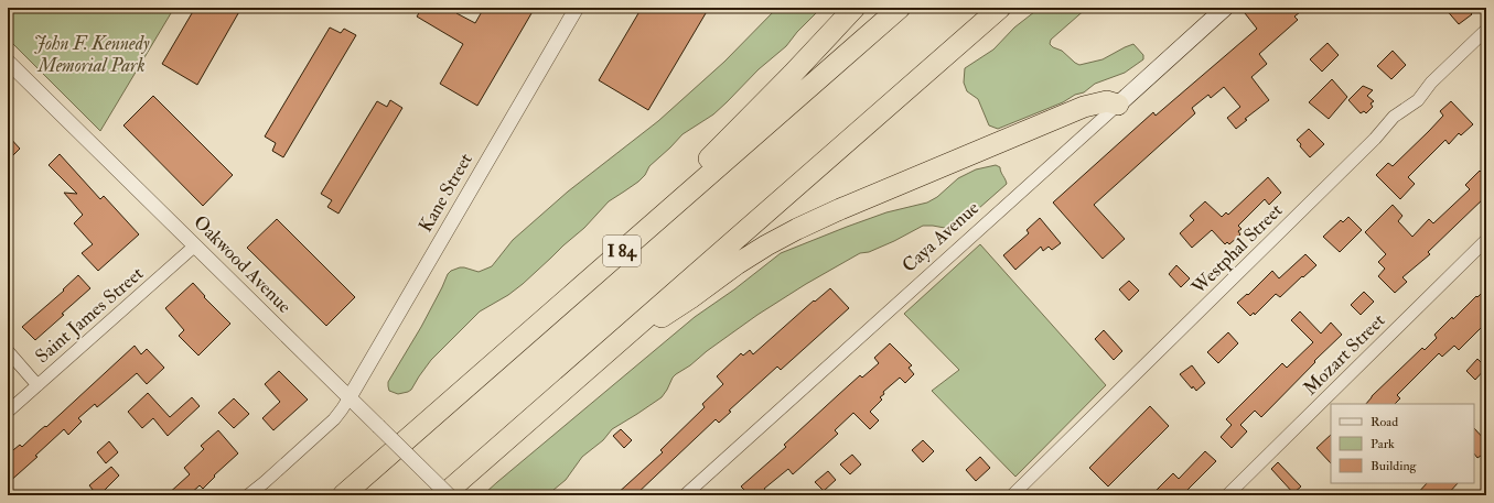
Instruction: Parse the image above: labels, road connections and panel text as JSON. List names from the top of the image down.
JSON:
{
  "streets": {
    "highway": ["I 84"],
    "main road": ["Caya Avenue"],
    "street": [
      "Kane Street",
      "Westphal Street",
      "Oakwood Avenue",
      "Saint James Street",
      "Mozart Street"
    ]
  },
  "crossings": [
    ["Kane Street", "Oakwood Avenue"],
    ["Oakwood Avenue", "Saint James Street"]
  ],
  "parks": ["John F. Kennedy Memorial Park"],
  "legend": ["Road", "Park", "Building"]
}
